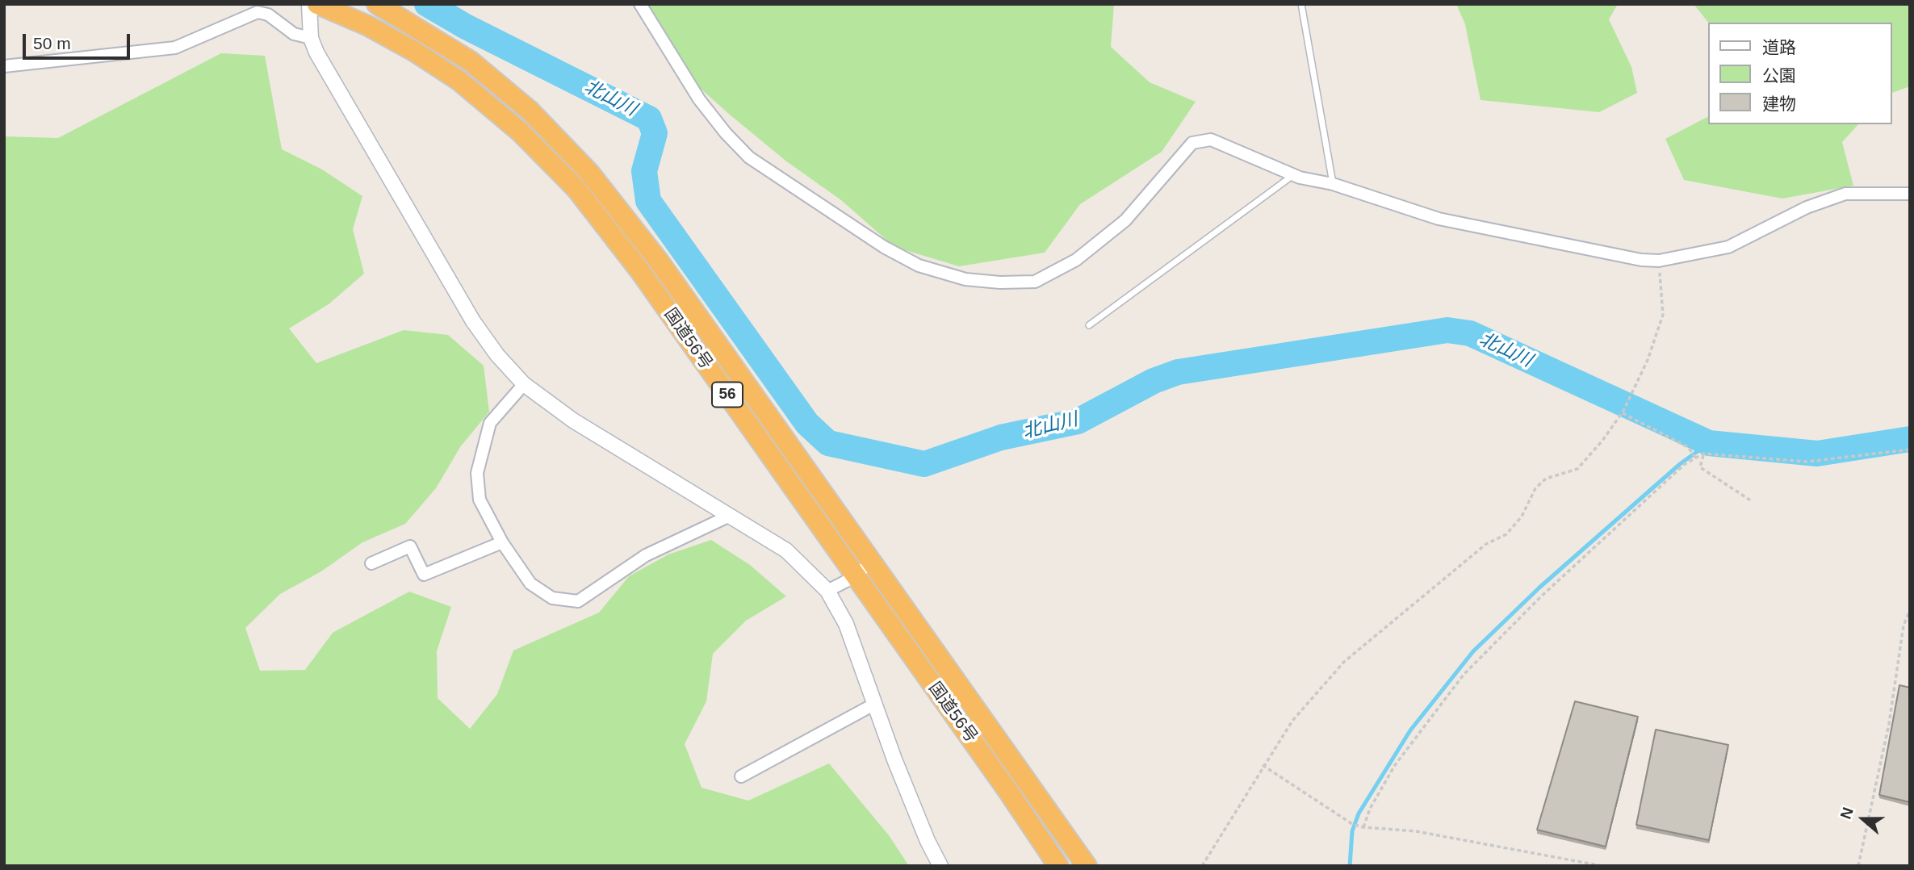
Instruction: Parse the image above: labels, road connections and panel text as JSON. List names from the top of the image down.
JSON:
{
  "streets": {
    "highway": ["国道56号", "56"]
  },
  "water": ["北山川"],
  "legend": ["道路", "公園", "建物"],
  "scale_bar": "50 m",
  "north": "left"
}
